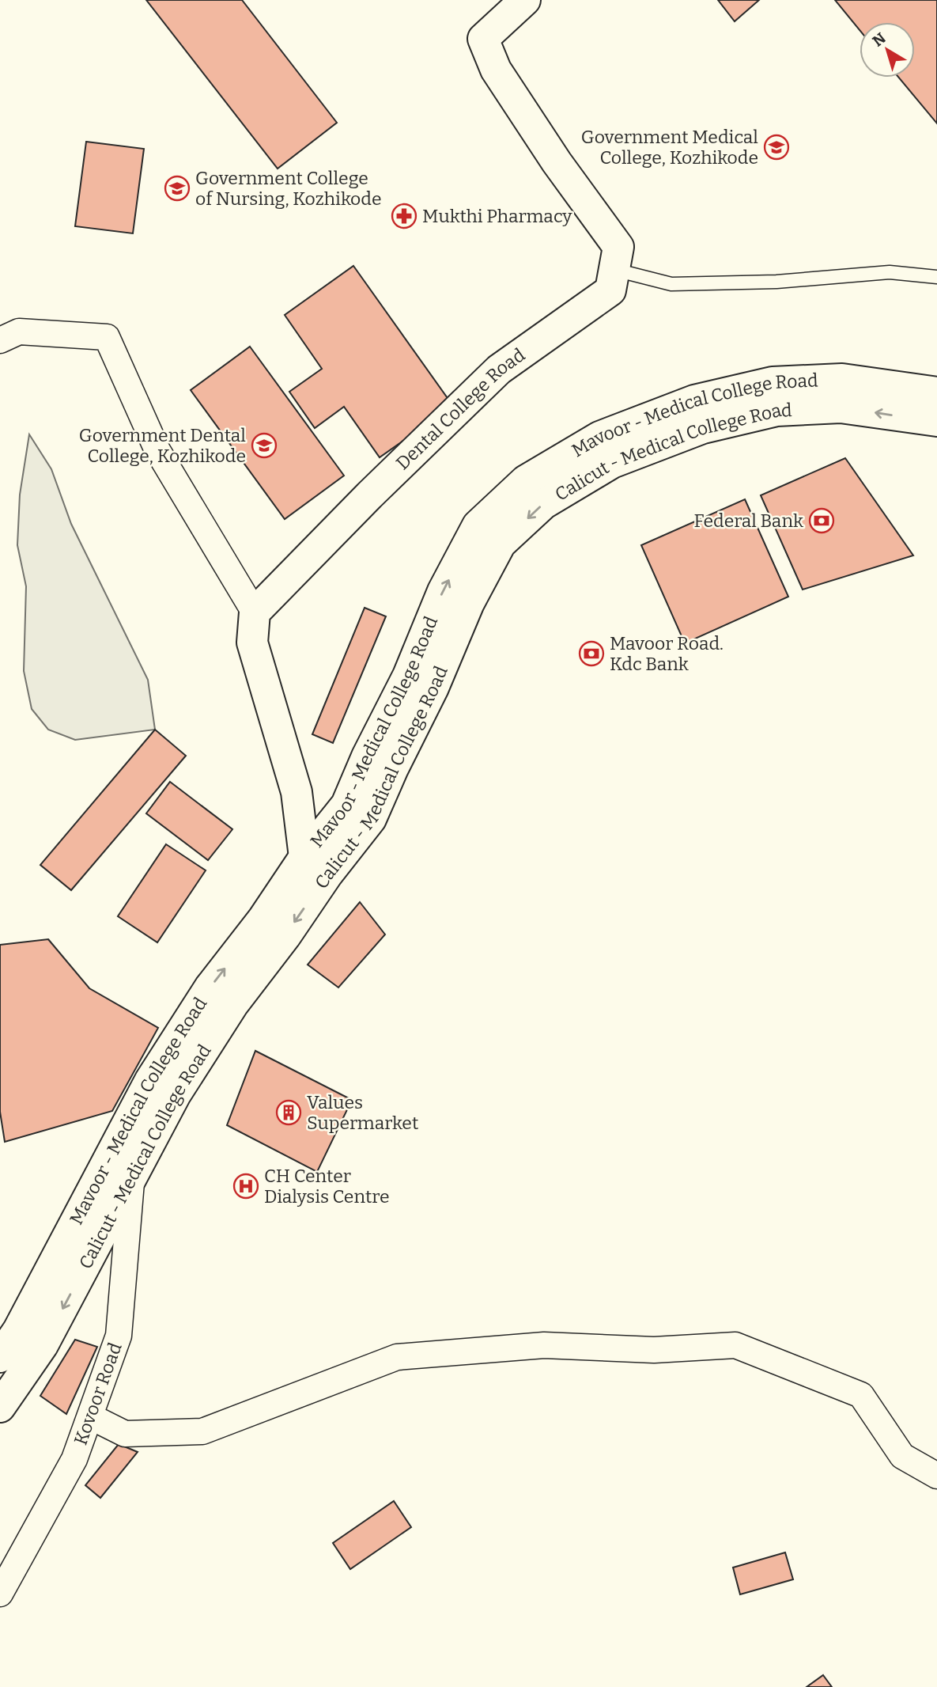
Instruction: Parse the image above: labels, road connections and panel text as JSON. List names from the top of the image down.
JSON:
{
  "streets": {
    "main road": ["Dental College Road", "Mavoor - Medical College Road", "Calicut - Medical College Road"],
    "street": ["Kovoor Road"]
  },
  "crossings": [
    ["Calicut - Medical College Road", "Kovoor Road"]
  ],
  "one_way": ["Mavoor - Medical College Road", "Calicut - Medical College Road"],
  "places": {
    "school or university": ["Government Medical College, Kozhikode", "Government College of Nursing, Kozhikode", "Government Dental College, Kozhikode"],
    "pharmacy": ["Mukthi Pharmacy"],
    "bank": ["Federal Bank", "Mavoor Road. Kdc Bank"],
    "building": ["Values Supermarket"],
    "hospital": ["CH Center Dialysis Centre"]
  },
  "north": "top left"
}
